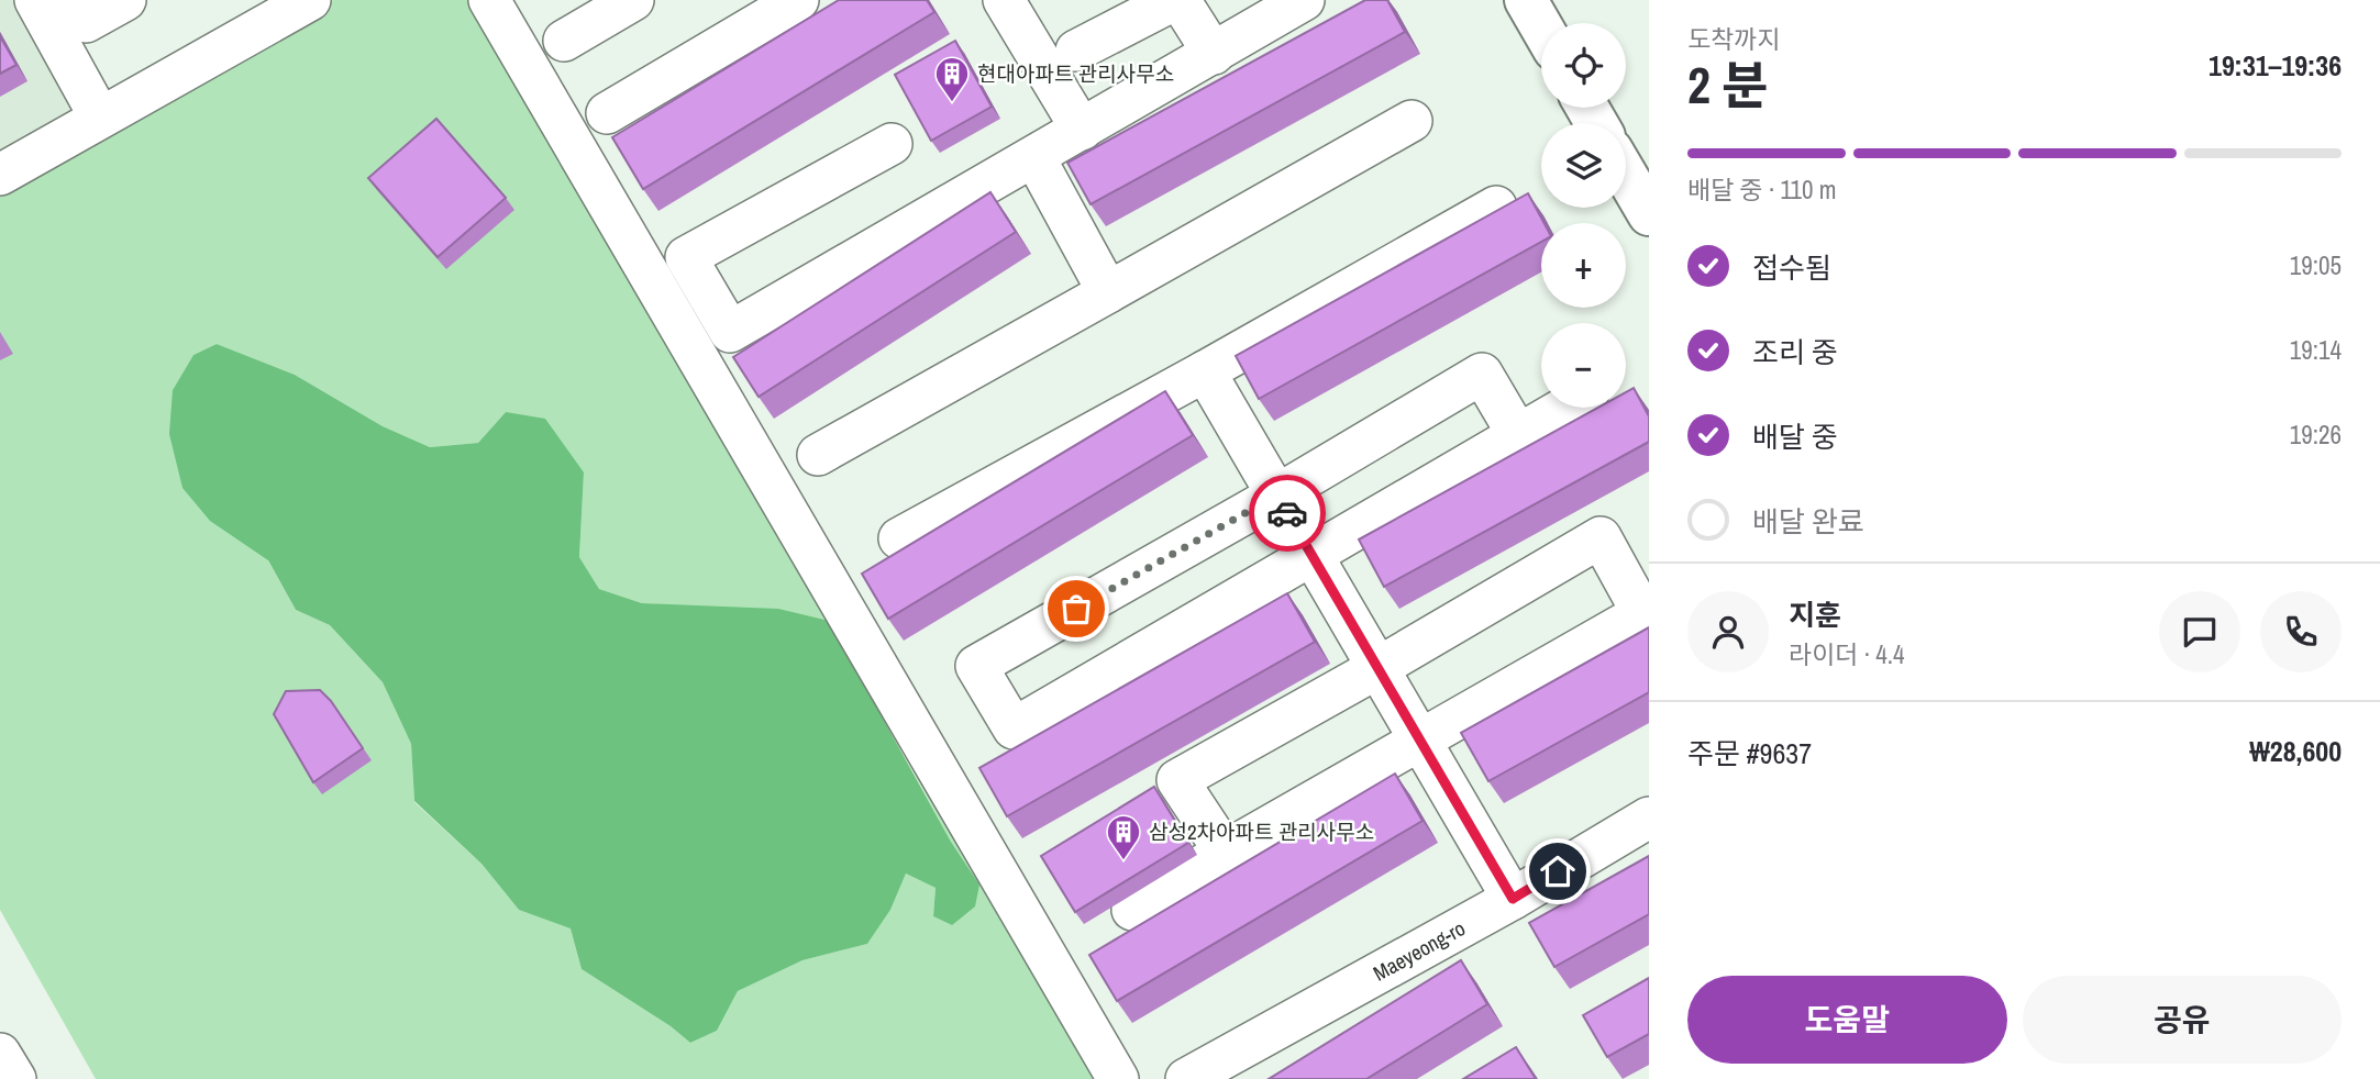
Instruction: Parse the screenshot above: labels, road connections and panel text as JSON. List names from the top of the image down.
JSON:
{
  "streets": {
    "street": ["Maeyeong-ro"]
  },
  "places": {
    "building": ["현대아파트 관리사무소", "삼성2차아파트 관리사무소"]
  },
  "page": {
    "heading": ["2 분", "도착까지", "19:31–19:36"],
    "panel": [
      "지훈",
      "라이더 · 4.4",
      "주문 #9637",
      "₩28,600"
    ],
    "map_buttons": ["+", "−"],
    "bar": "배달 중 · 110 m",
    "list": [
      ["접수됨", "19:05"],
      ["조리 중", "19:14"],
      ["배달 중", "19:26"],
      "배달 완료"
    ],
    "buttons": ["도움말", "공유"]
  }
}
